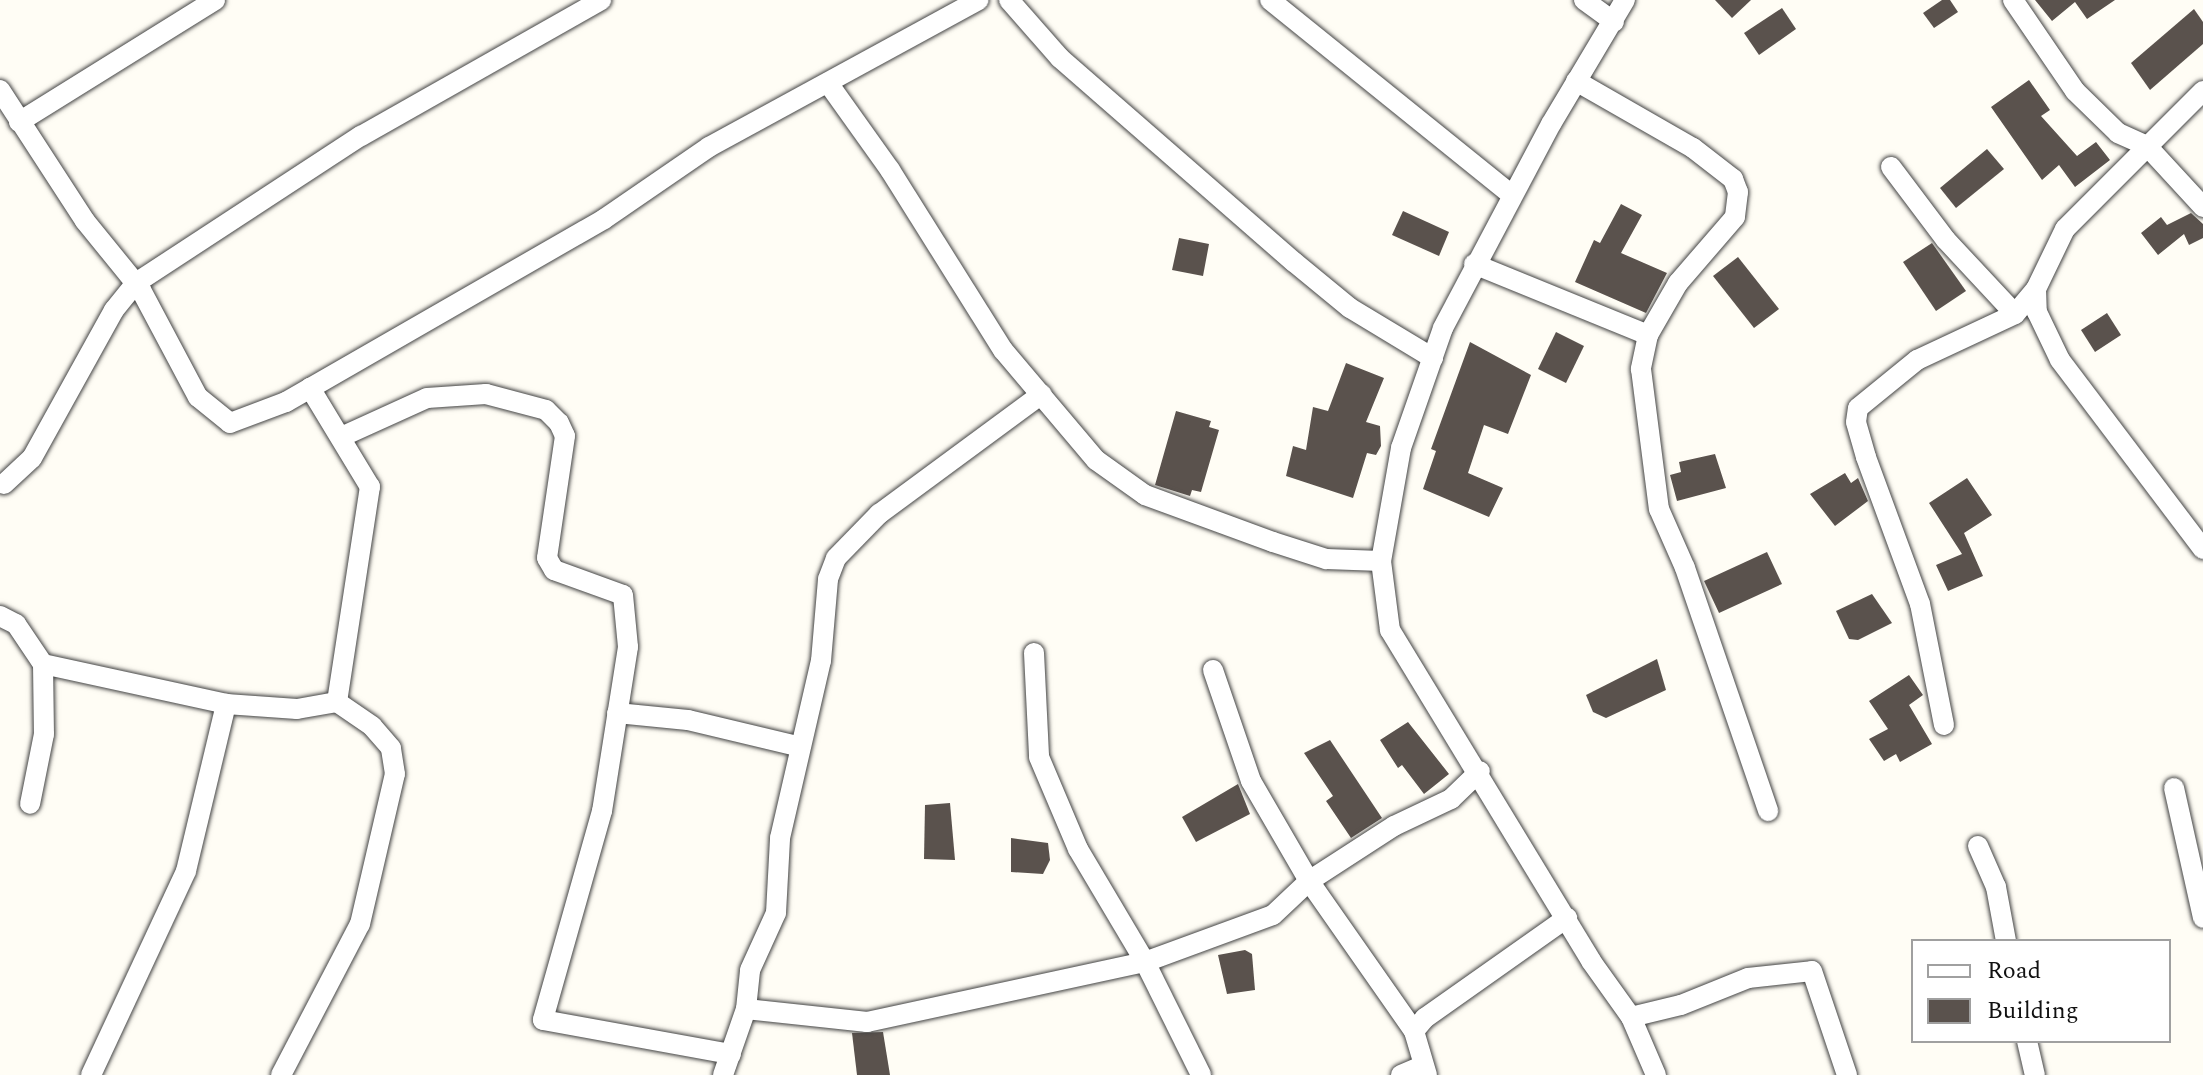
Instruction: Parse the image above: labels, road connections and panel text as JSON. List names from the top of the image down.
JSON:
{
  "legend": ["Road", "Building"]
}
